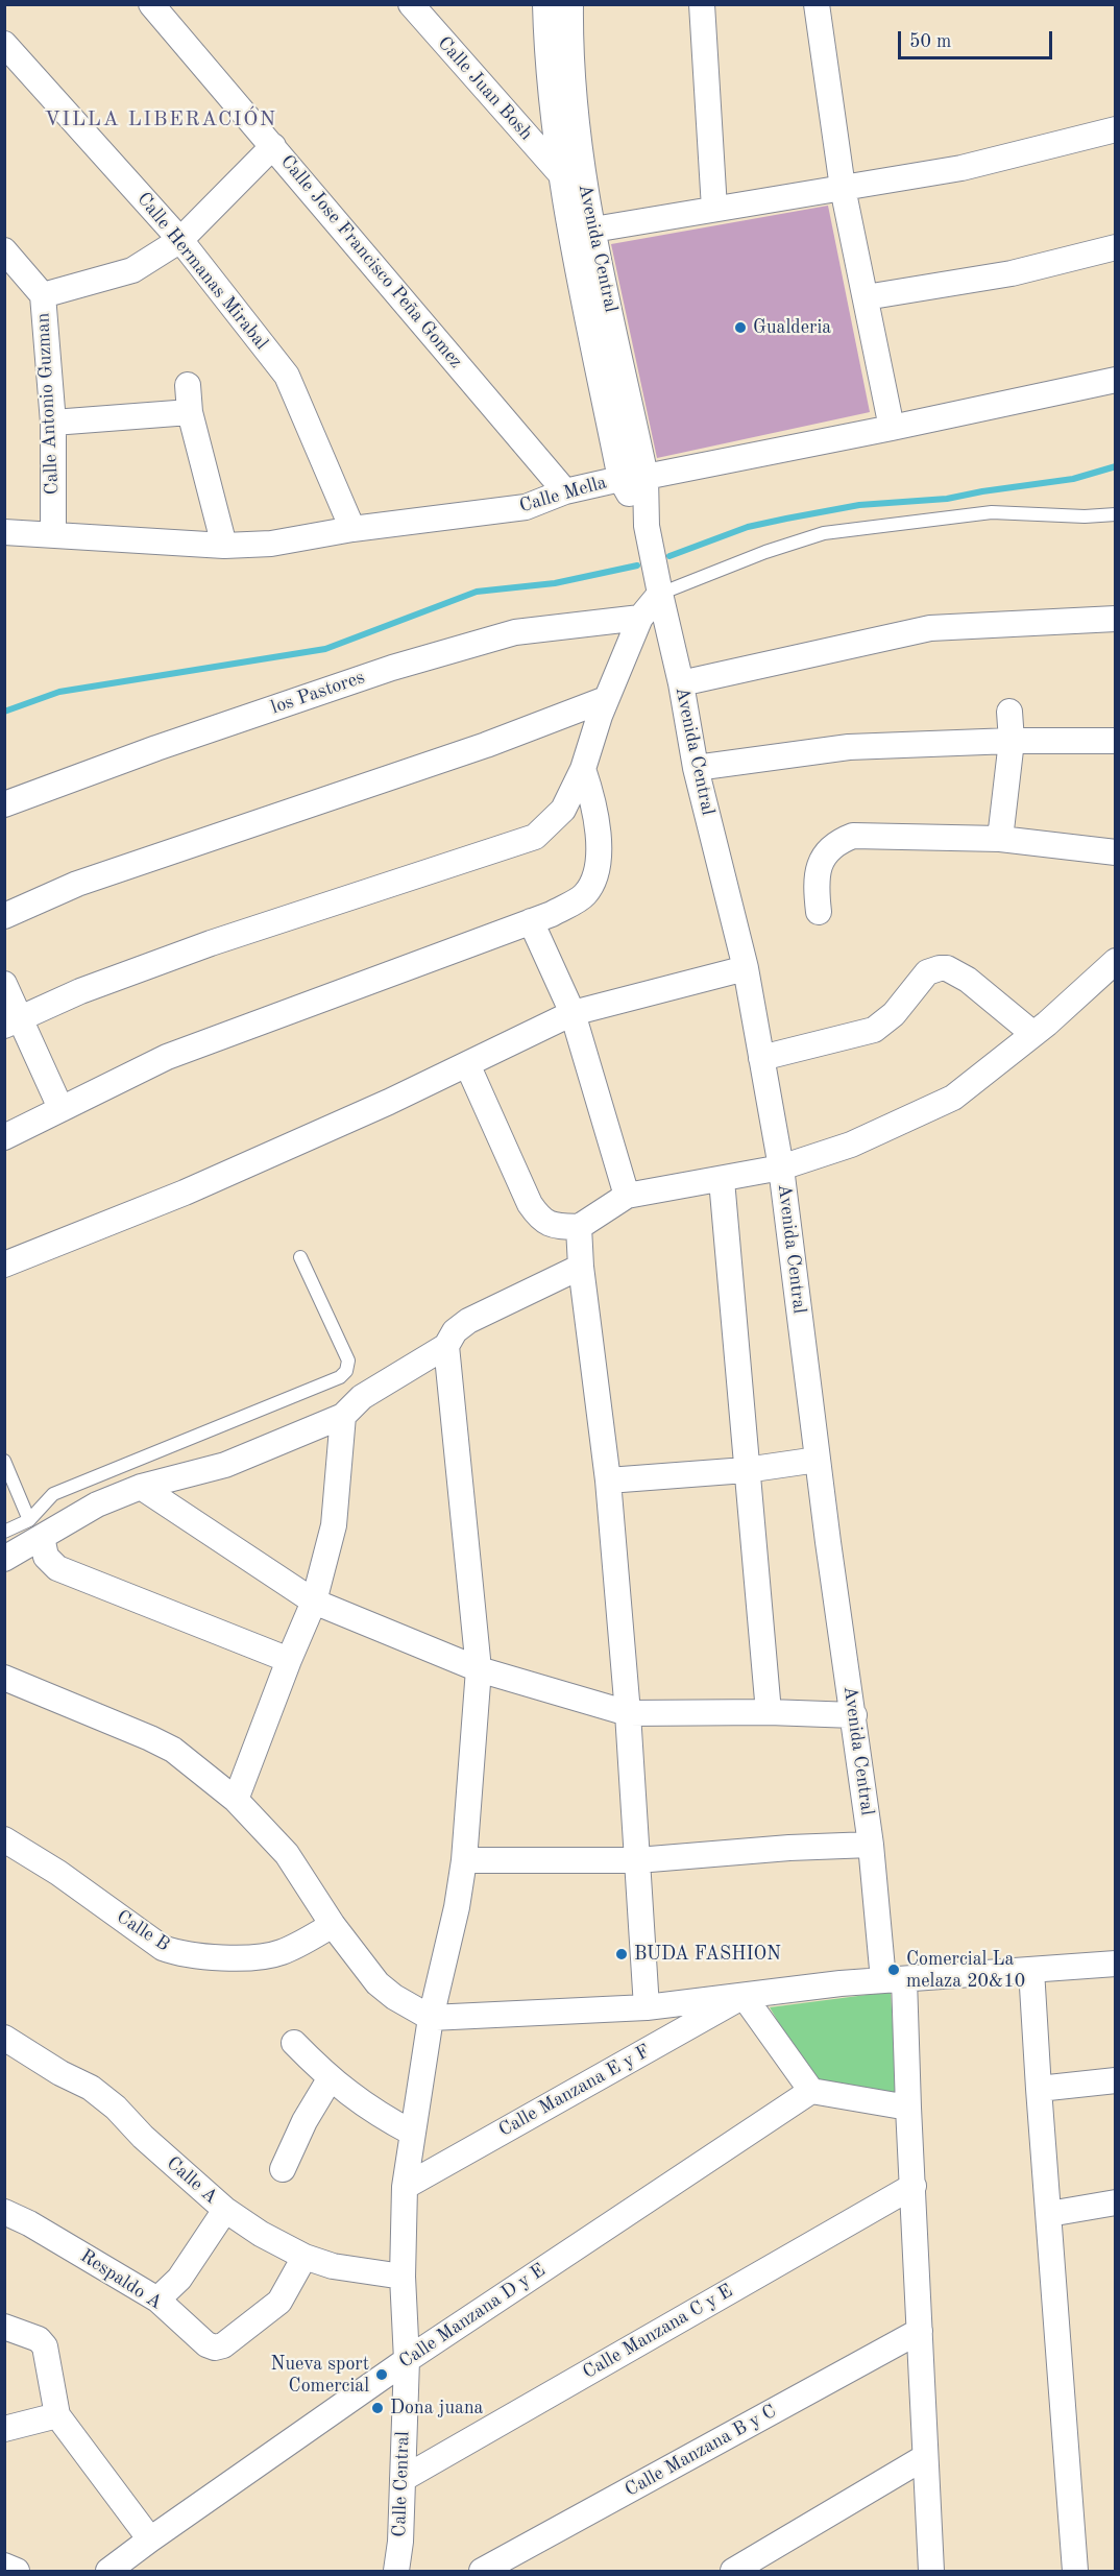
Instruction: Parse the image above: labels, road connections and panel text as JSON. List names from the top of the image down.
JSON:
{
  "streets": {
    "street": [
      "Calle Juan Bosh",
      "Avenida Central",
      "Calle Jose Francisco Peña Gomez",
      "Calle Hermanas Mirabal",
      "Calle Antonio Guzman",
      "Calle Mella",
      "los Pastores",
      "Calle B",
      "Calle Manzana E y F",
      "Calle A",
      "Respaldo A",
      "Calle Manzana D y E",
      "Calle Manzana C y E",
      "Calle Manzana B y C",
      "Calle Central"
    ]
  },
  "crossings": [
    ["Calle Juan Bosh", "Avenida Central"],
    ["Avenida Central", "Calle Mella"],
    ["Avenida Central", "Calle Manzana C y E"],
    ["Avenida Central", "Calle Manzana B y C"],
    ["Calle Jose Francisco Peña Gomez", "Calle Mella"],
    ["Calle Hermanas Mirabal", "Calle Mella"],
    ["Calle Antonio Guzman", "Calle Mella"],
    ["Calle Manzana E y F", "Calle Central"],
    ["Calle A", "Respaldo A"],
    ["Calle A", "Calle Central"],
    ["Calle Manzana D y E", "Calle Central"],
    ["Calle Manzana C y E", "Calle Central"]
  ],
  "districts": ["VILLA LIBERACIÓN"],
  "places": [
    "Gualderia",
    "BUDA FASHION",
    "Comercial La melaza 20&10",
    "Nueva sport Comercial",
    "Dona juana"
  ],
  "scale_bar": "50 m"
}
